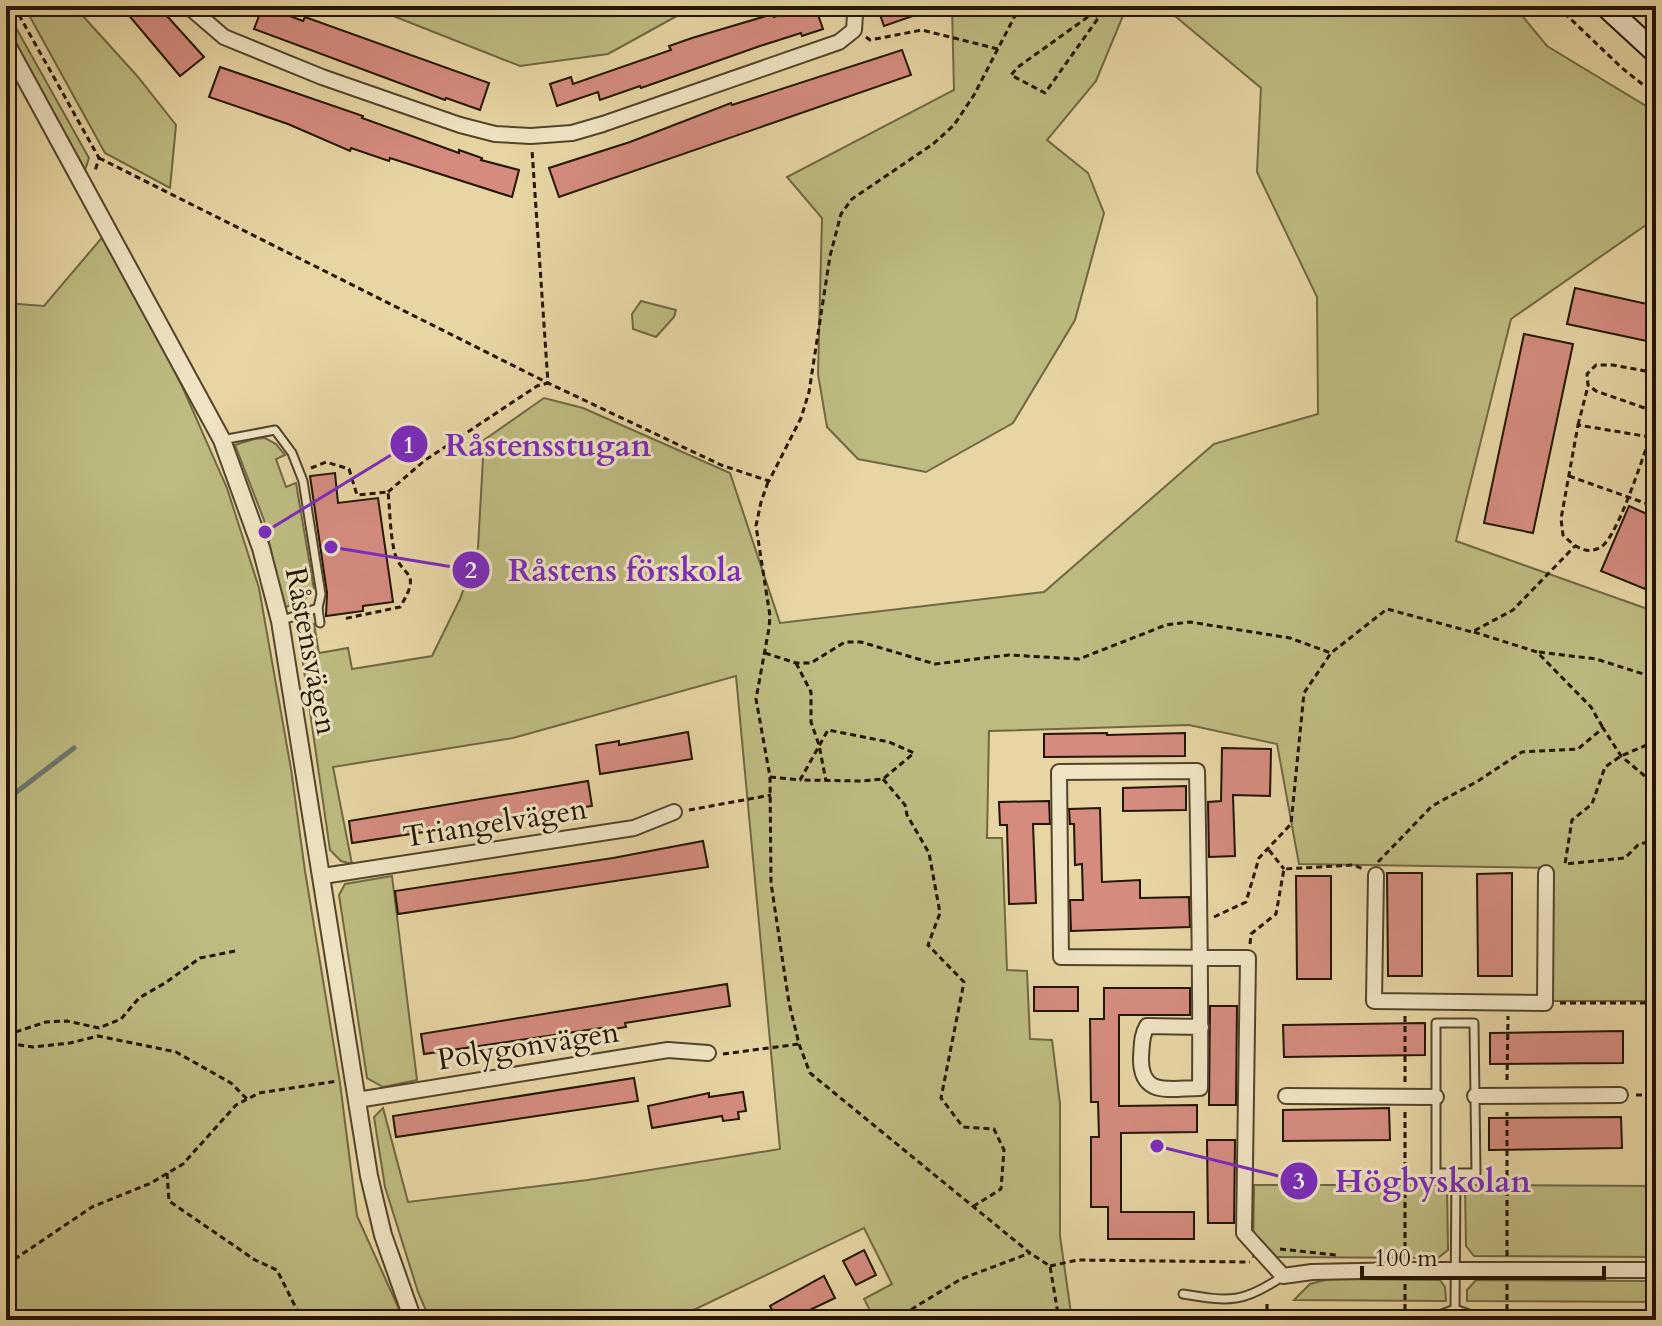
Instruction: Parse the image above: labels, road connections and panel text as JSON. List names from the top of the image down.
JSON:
{
  "streets": {
    "street": ["Råstensvägen", "Triangelvägen", "Polygonvägen"]
  },
  "crossings": [
    ["Råstensvägen", "Triangelvägen"],
    ["Råstensvägen", "Polygonvägen"]
  ],
  "places": ["Råstensstugan", "Råstens förskola", "Högbyskolan"],
  "scale_bar": "100 m"
}
